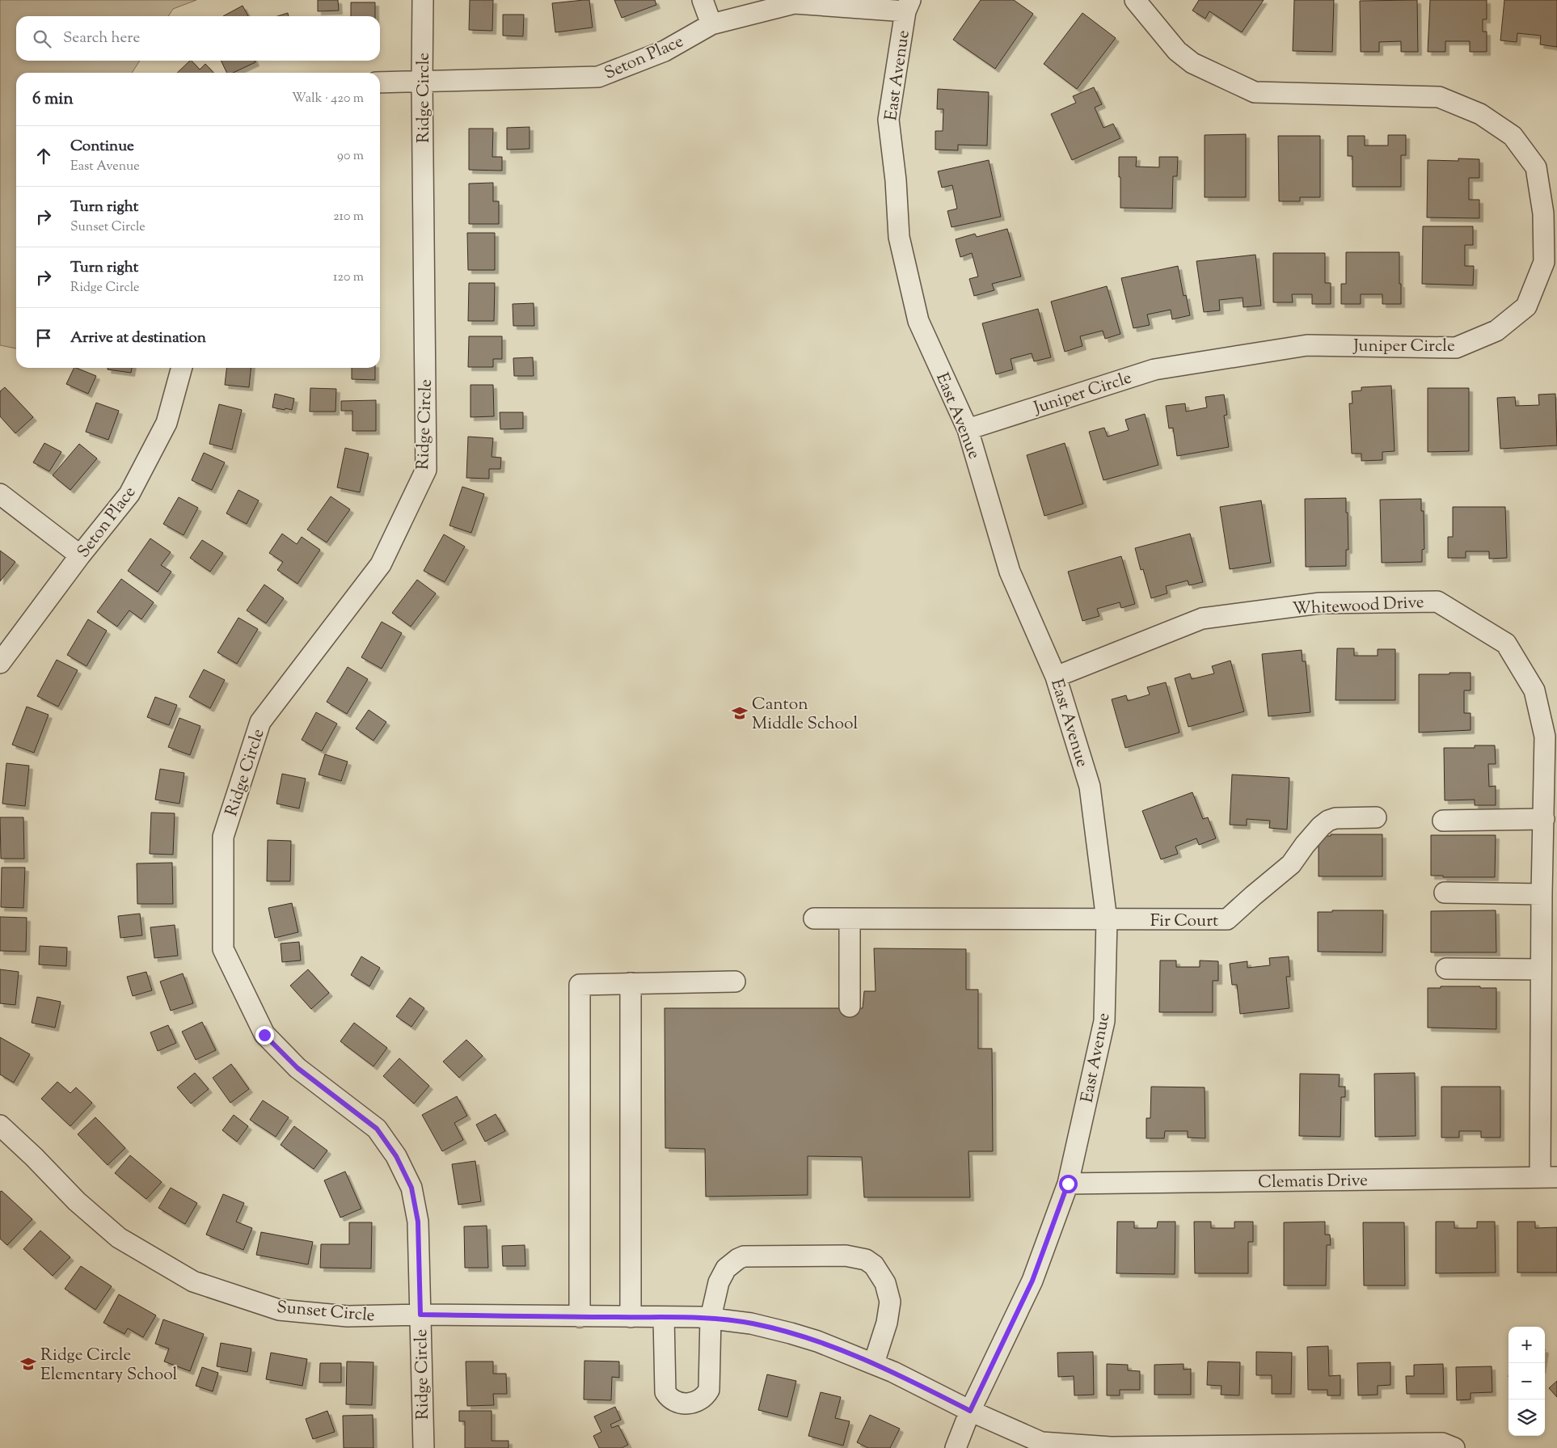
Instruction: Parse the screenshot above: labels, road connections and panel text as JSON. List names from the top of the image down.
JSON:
{
  "streets": {
    "street": [
      "Seton Place",
      "East Avenue",
      "Ridge Circle",
      "Juniper Circle",
      "Whitewood Drive",
      "Fir Court",
      "Clematis Drive",
      "Sunset Circle"
    ]
  },
  "crossings": [
    ["Seton Place", "East Avenue"],
    ["Seton Place", "Ridge Circle"],
    ["East Avenue", "Juniper Circle"],
    ["East Avenue", "Whitewood Drive"],
    ["East Avenue", "Fir Court"],
    ["East Avenue", "Clematis Drive"],
    ["East Avenue", "Sunset Circle"],
    ["Ridge Circle", "Sunset Circle"],
    ["Whitewood Drive", "Clematis Drive"]
  ],
  "places": {
    "school or university": ["Canton Middle School", "Ridge Circle Elementary School"]
  },
  "page": {
    "search": "Search here",
    "heading": ["6 min", "Walk · 420 m"],
    "list": [
      ["Continue", "East Avenue", "90 m"],
      ["Turn right", "Sunset Circle", "210 m"],
      ["Turn right", "Ridge Circle", "120 m"],
      "Arrive at destination"
    ],
    "map_buttons": ["+", "−"]
  }
}
